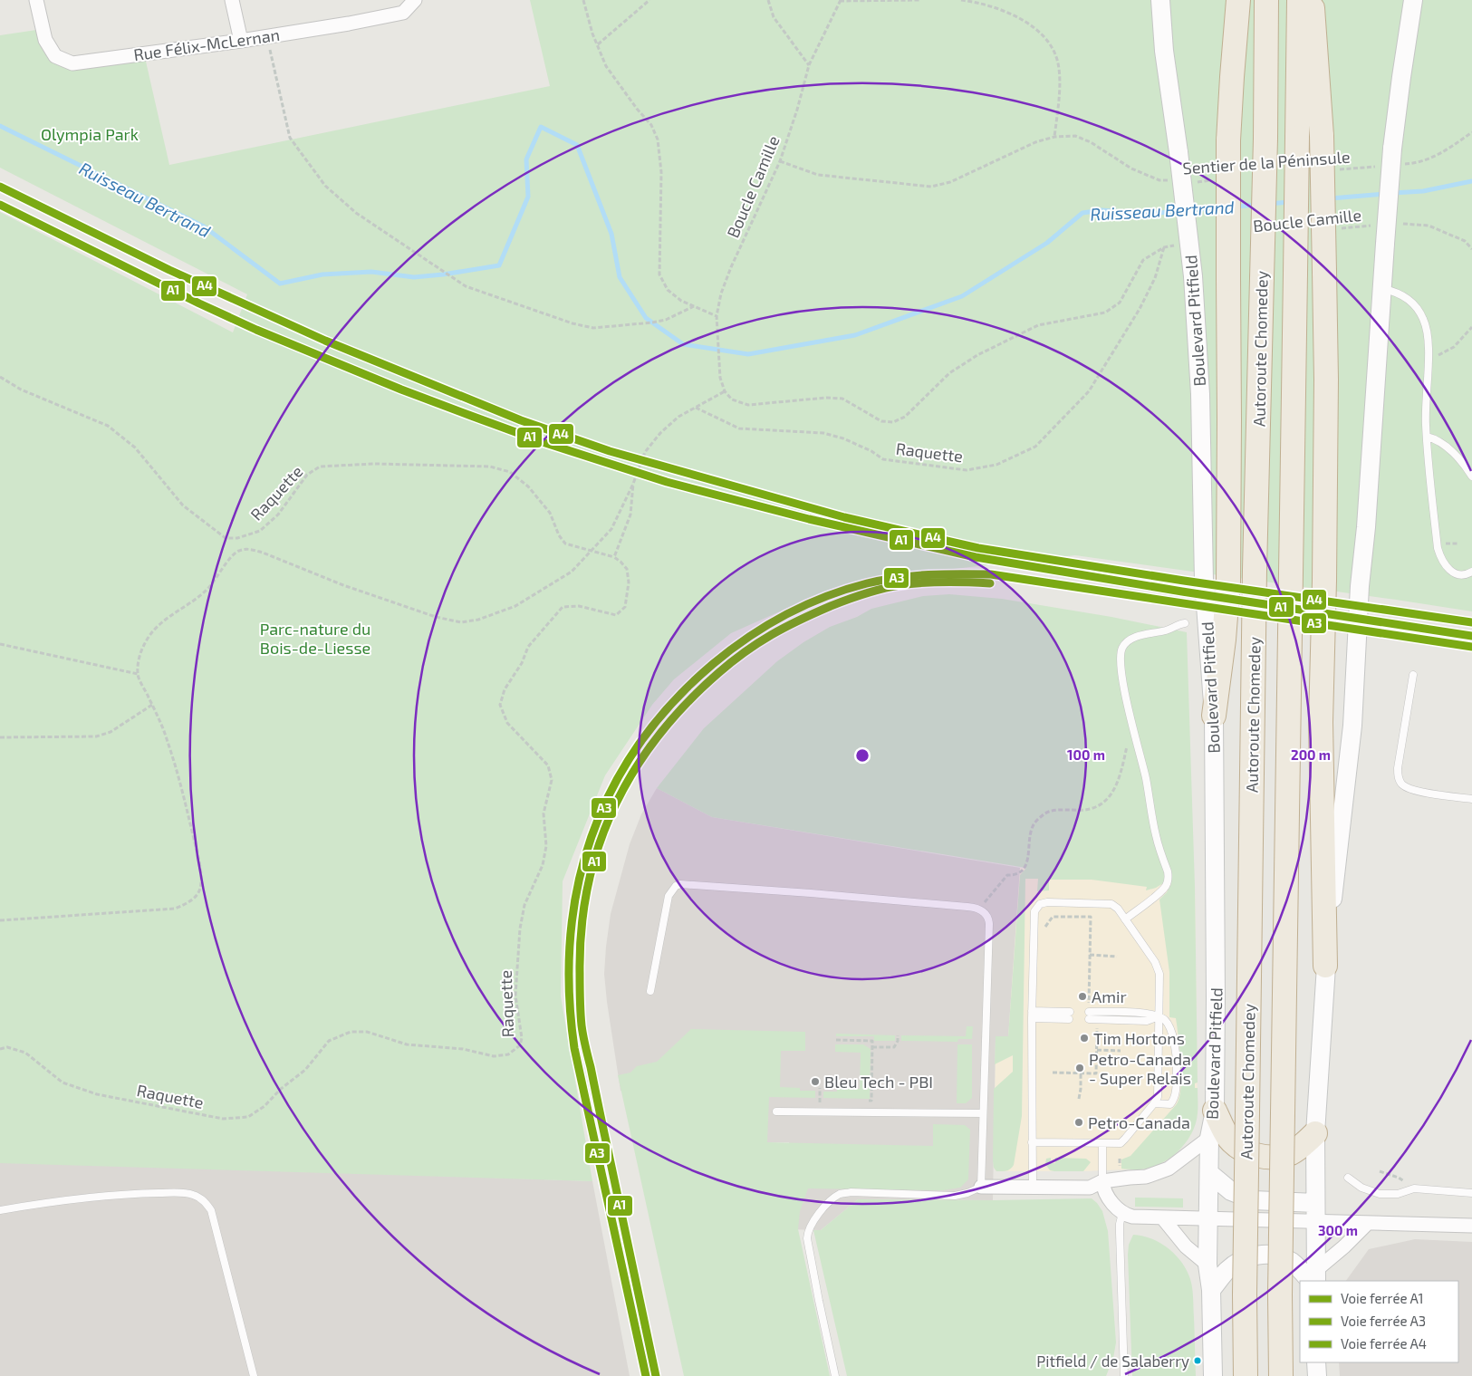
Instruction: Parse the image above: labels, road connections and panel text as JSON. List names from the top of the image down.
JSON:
{
  "streets": {
    "highway": ["Autoroute Chomedey"],
    "main road": ["Boulevard Pitfield"],
    "street": ["Rue Félix-McLernan"],
    "path": ["Sentier de la Péninsule", "Boucle Camille", "Raquette"]
  },
  "crossings": [
    ["Sentier de la Péninsule", "Boucle Camille"]
  ],
  "water": ["Ruisseau Bertrand"],
  "parks": ["Olympia Park", "Parc-nature du Bois-de-Liesse"],
  "places": [
    "Amir",
    "Tim Hortons",
    "Petro-Canada - Super Relais",
    "Bleu Tech - PBI",
    "Petro-Canada",
    "Pitfield / de Salaberry"
  ],
  "lines": ["rail line A4", "rail line A1", "rail line A3"],
  "legend": ["Voie ferrée A1", "Voie ferrée A3", "Voie ferrée A4"],
  "rings": ["100 m", "200 m", "300 m"]
}
